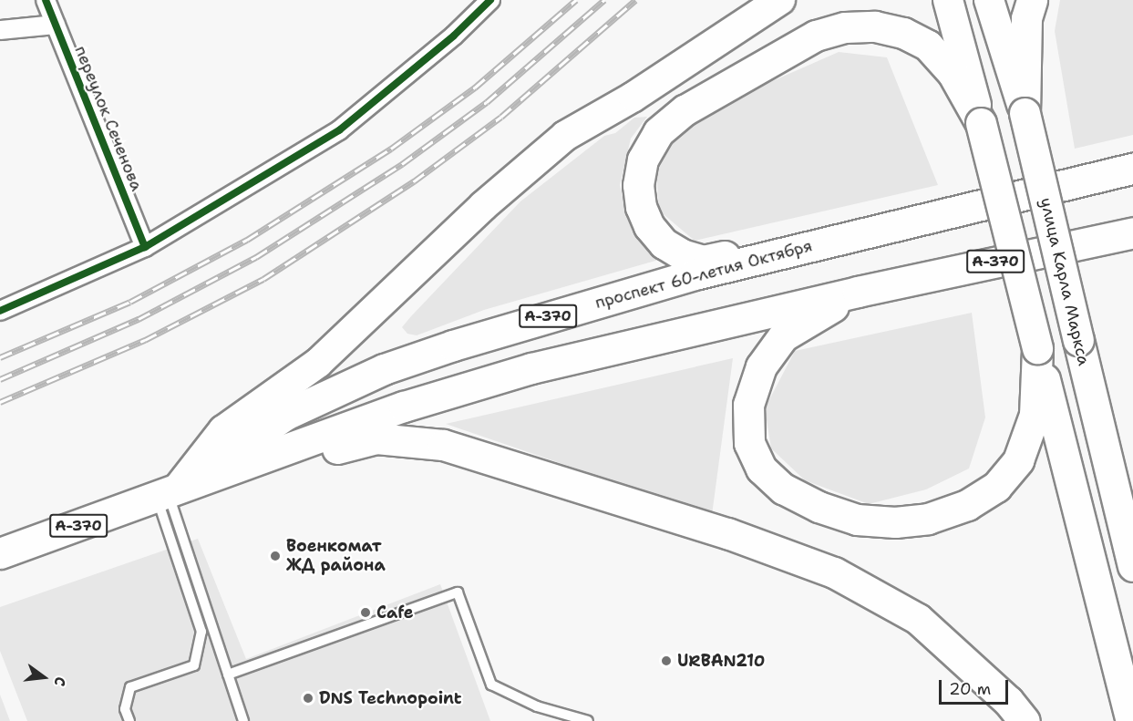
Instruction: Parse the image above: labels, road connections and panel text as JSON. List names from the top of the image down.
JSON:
{
  "streets": {
    "highway": ["А-370", "проспект 60-летия Октября", "улица Карла Маркса"],
    "street": ["переулок Сеченова"]
  },
  "places": [
    "Военкомат ЖД района",
    "Cafe",
    "URBAN210",
    "DNS Technopoint"
  ],
  "scale_bar": "20 m",
  "north": "right"
}
